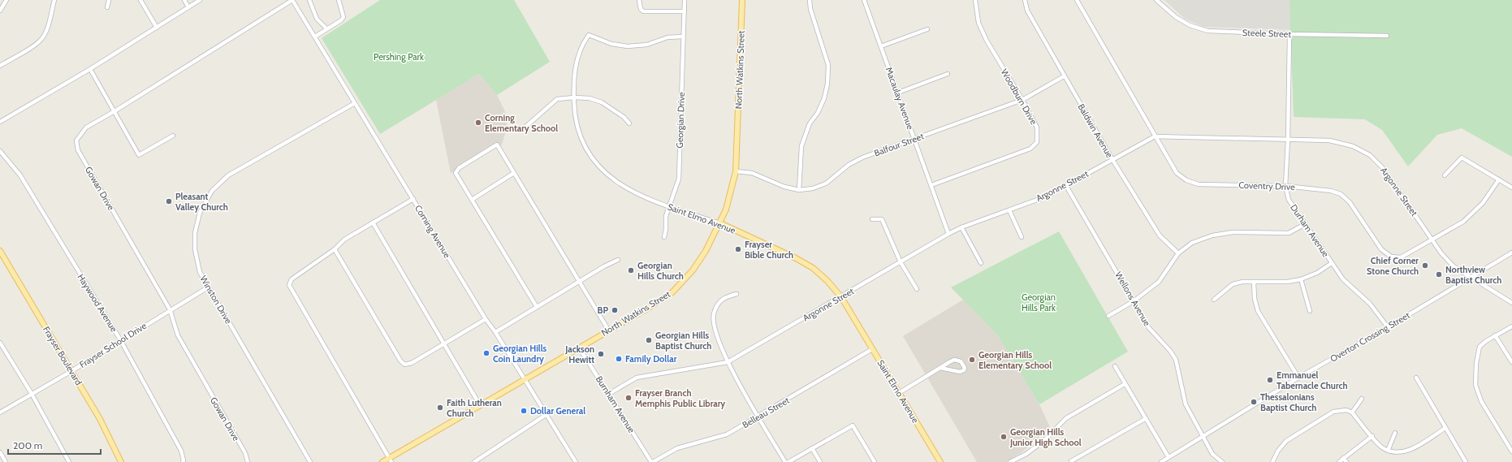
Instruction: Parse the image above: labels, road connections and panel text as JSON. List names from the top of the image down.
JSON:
{
  "streets": {
    "main road": ["North Watkins Street", "Saint Elmo Avenue", "Frayser Boulevard"],
    "street": [
      "Steele Street",
      "Woodburn Drive",
      "Macaulay Avenue",
      "Georgian Drive",
      "Baldwin Avenue",
      "Balfour Street",
      "Argonne Street",
      "Coventry Drive",
      "Gowan Drive",
      "Durham Avenue",
      "Corning Avenue",
      "Wellons Avenue",
      "Winston Drive",
      "Haywood Avenue",
      "Overton Crossing Street",
      "Frayser School Drive",
      "Burnham Avenue",
      "Belleau Street"
    ]
  },
  "crossings": [
    ["Steele Street", "Durham Avenue"],
    ["North Watkins Street", "Balfour Street"],
    ["North Watkins Street", "Saint Elmo Avenue"],
    ["North Watkins Street", "Corning Avenue"],
    ["North Watkins Street", "Burnham Avenue"],
    ["Woodburn Drive", "Macaulay Avenue"],
    ["Woodburn Drive", "Balfour Street"],
    ["Macaulay Avenue", "Balfour Street"],
    ["Macaulay Avenue", "Argonne Street"],
    ["Georgian Drive", "Saint Elmo Avenue"],
    ["Baldwin Avenue", "Balfour Street"],
    ["Baldwin Avenue", "Argonne Street"],
    ["Argonne Street", "Coventry Drive"],
    ["Argonne Street", "Saint Elmo Avenue"],
    ["Argonne Street", "Durham Avenue"],
    ["Argonne Street", "Wellons Avenue"],
    ["Argonne Street", "Overton Crossing Street"],
    ["Argonne Street", "Burnham Avenue"],
    ["Coventry Drive", "Durham Avenue"],
    ["Gowan Drive", "Corning Avenue"],
    ["Gowan Drive", "Frayser School Drive"],
    ["Saint Elmo Avenue", "Belleau Street"],
    ["Durham Avenue", "Overton Crossing Street"],
    ["Corning Avenue", "Winston Drive"],
    ["Wellons Avenue", "Overton Crossing Street"],
    ["Winston Drive", "Frayser School Drive"],
    ["Haywood Avenue", "Frayser School Drive"],
    ["Frayser School Drive", "Frayser Boulevard"],
    ["Burnham Avenue", "Belleau Street"]
  ],
  "parks": ["Pershing Park", "Georgian Hills Park"],
  "places": [
    "Corning Elementary School",
    "Pleasant Valley Church",
    "Frayser Bible Church",
    "Chief Corner Stone Church",
    "Georgian Hills Church",
    "Northview Baptist Church",
    "BP",
    "Georgian Hills Baptist Church",
    "Georgian Hills Coin Laundry",
    "Jackson Hewitt",
    "Family Dollar",
    "Georgian Hills Elementary School",
    "Emmanuel Tabernacle Church",
    "Frayser Branch Memphis Public Library",
    "Thessalonians Baptist Church",
    "Faith Lutheran Church",
    "Dollar General",
    "Georgian Hills Junior High School"
  ],
  "scale_bar": "200 m"
}
